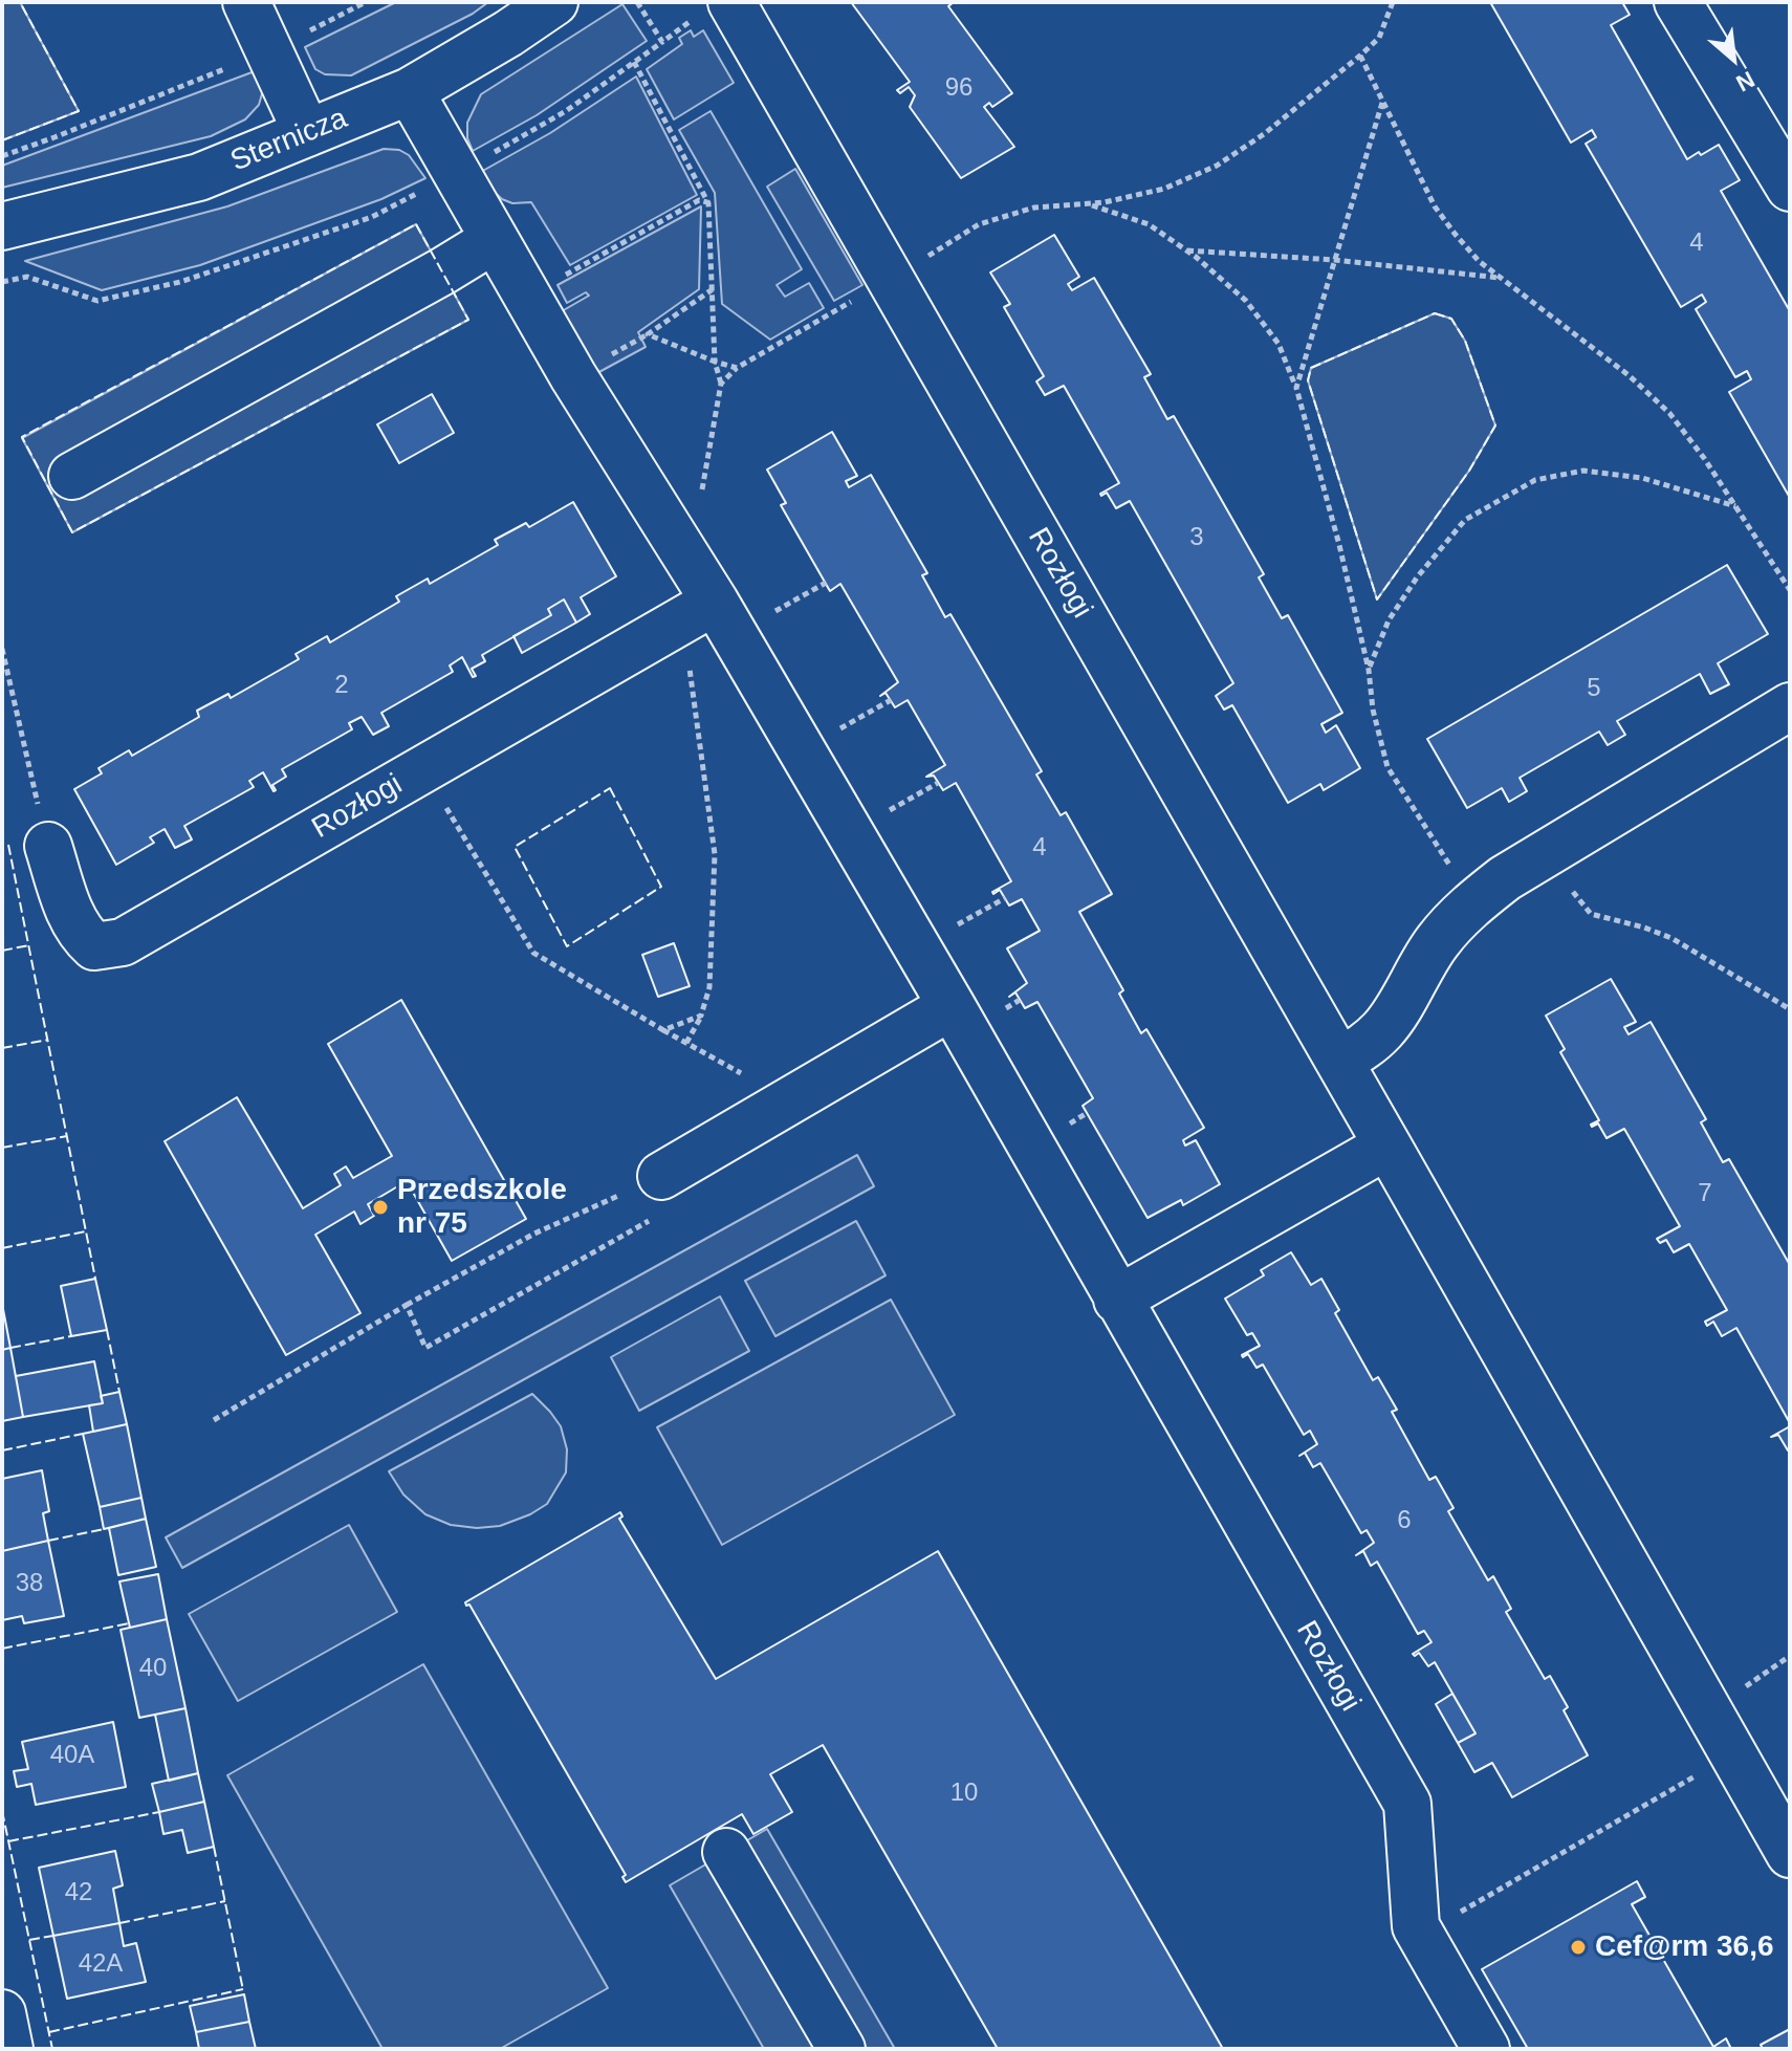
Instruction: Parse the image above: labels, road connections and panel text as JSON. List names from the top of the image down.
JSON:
{
  "streets": {
    "street": ["Sternicza", "Rozłogi"]
  },
  "crossings": [
    ["Sternicza", "Rozłogi"]
  ],
  "places": ["Przedszkole nr 75", "Cef@rm 36,6"],
  "house_numbers": [
    "96",
    "4",
    "3",
    "2",
    "5",
    "4",
    "7",
    "6",
    "38",
    "40",
    "40A",
    "10",
    "42",
    "42A"
  ],
  "north": "bottom right"
}
